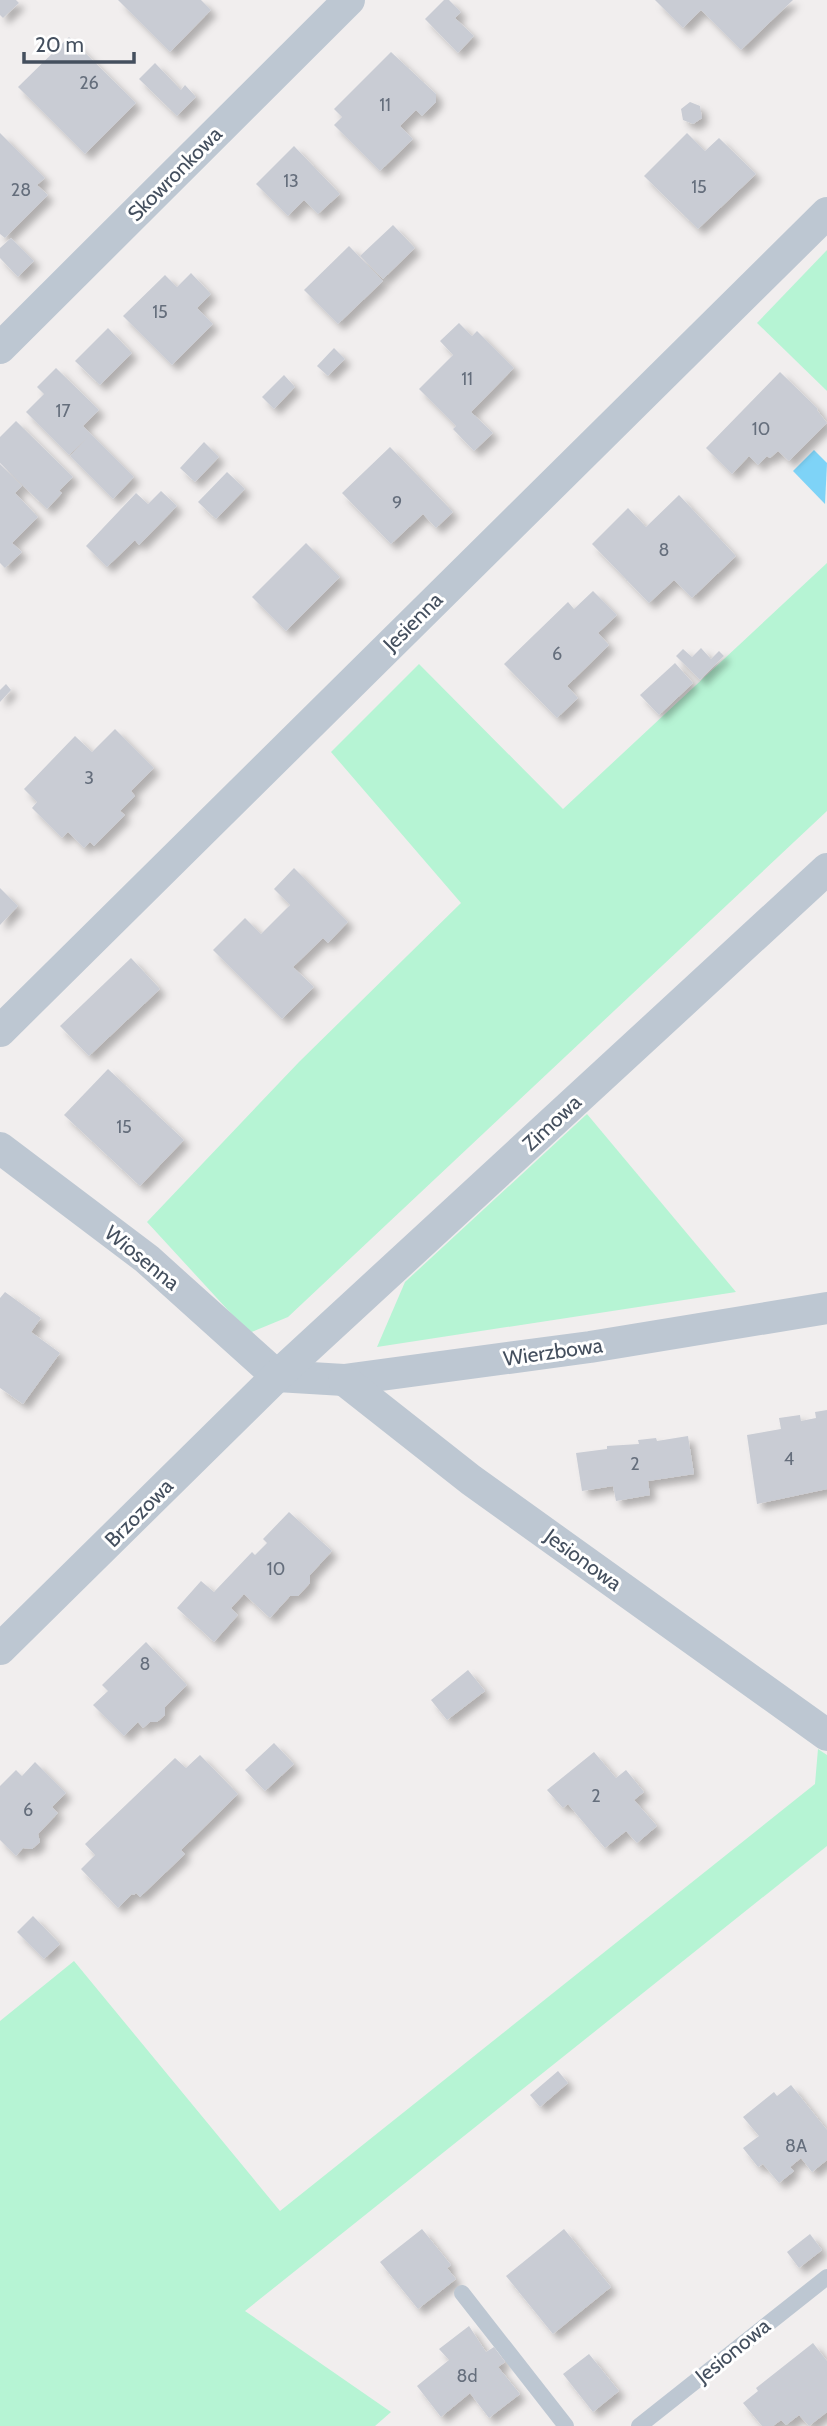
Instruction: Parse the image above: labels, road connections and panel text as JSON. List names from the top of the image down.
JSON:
{
  "streets": {
    "street": [
      "Skowronkowa",
      "Jesienna",
      "Zimowa",
      "Wiosenna",
      "Wierzbowa",
      "Brzozowa",
      "Jesionowa"
    ]
  },
  "crossings": [
    ["Zimowa", "Wiosenna"],
    ["Zimowa", "Wierzbowa"],
    ["Zimowa", "Brzozowa"],
    ["Wiosenna", "Wierzbowa"],
    ["Wiosenna", "Brzozowa"],
    ["Wierzbowa", "Brzozowa"],
    ["Wierzbowa", "Jesionowa"]
  ],
  "house_numbers": [
    "26",
    "11",
    "13",
    "15",
    "28",
    "15",
    "11",
    "17",
    "10",
    "9",
    "8",
    "6",
    "3",
    "15",
    "4",
    "2",
    "10",
    "8",
    "2",
    "6",
    "8A",
    "8d"
  ],
  "scale_bar": "20 m"
}
